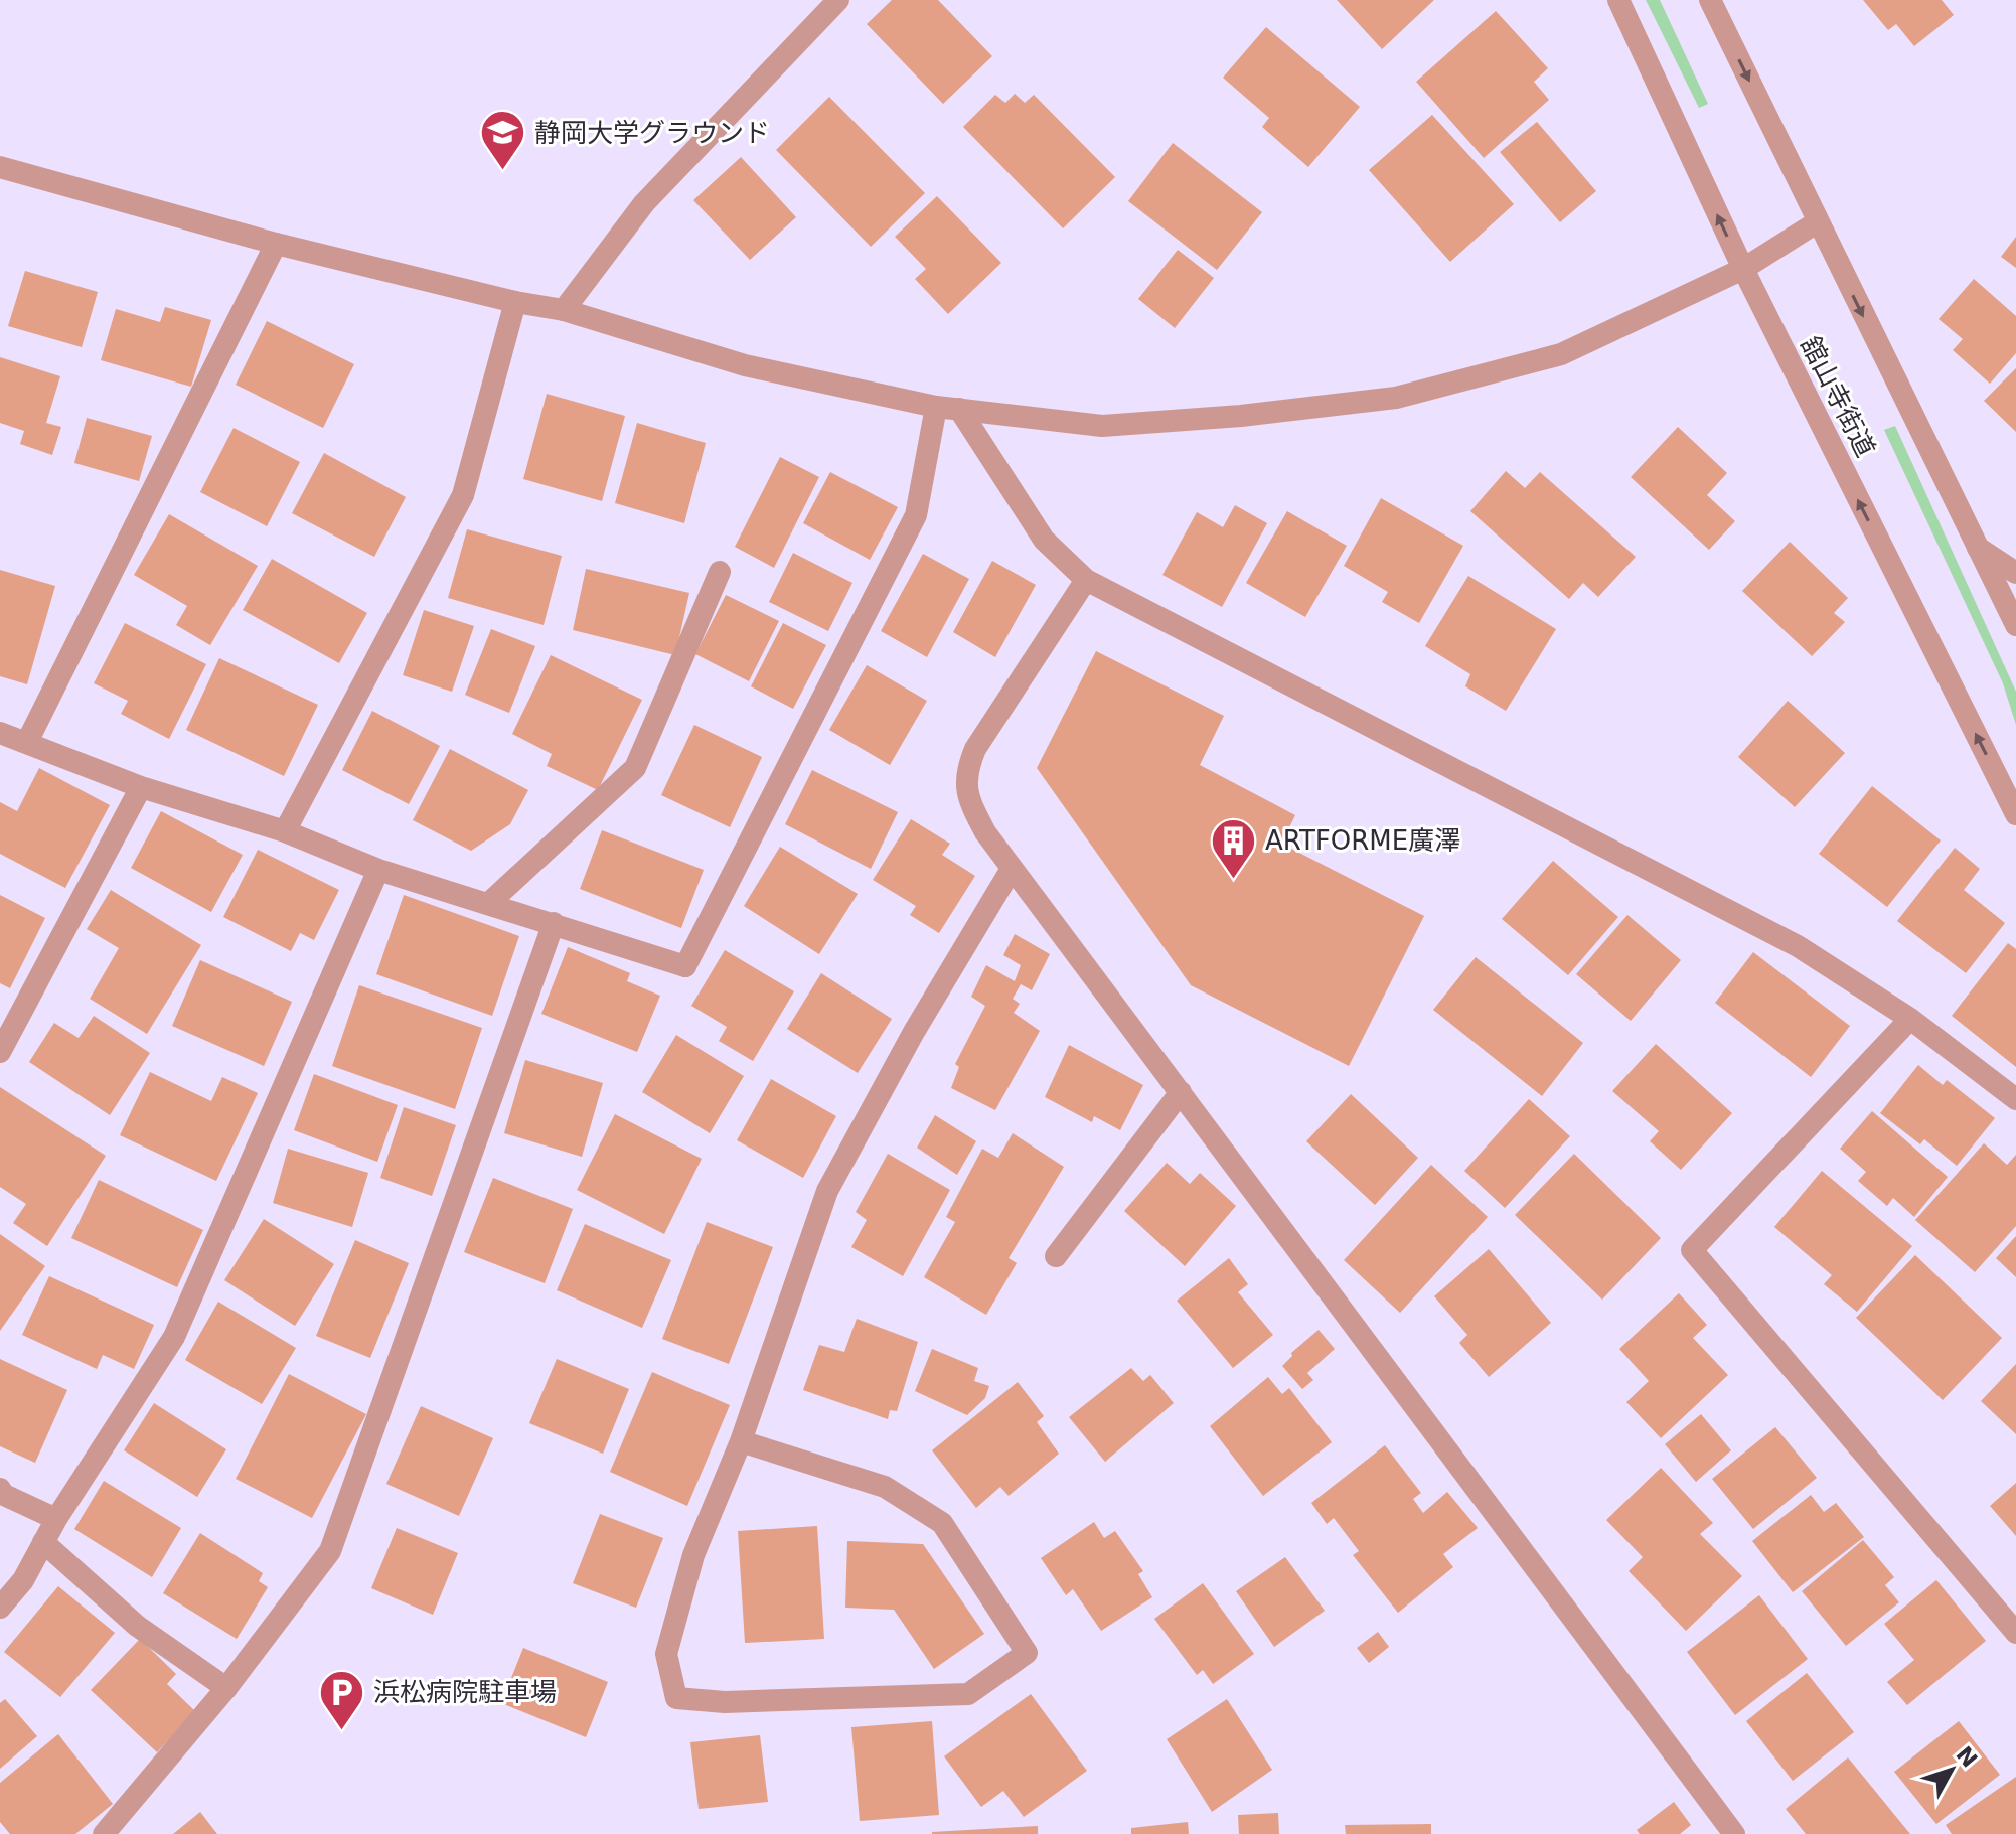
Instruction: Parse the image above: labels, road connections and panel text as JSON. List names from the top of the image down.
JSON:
{
  "streets": {
    "street": ["舘山寺街道"]
  },
  "places": {
    "school or university": ["静岡大学グラウンド"],
    "building": ["ARTFORME廣澤"],
    "parking": ["浜松病院駐車場"]
  },
  "north": "top right"
}
